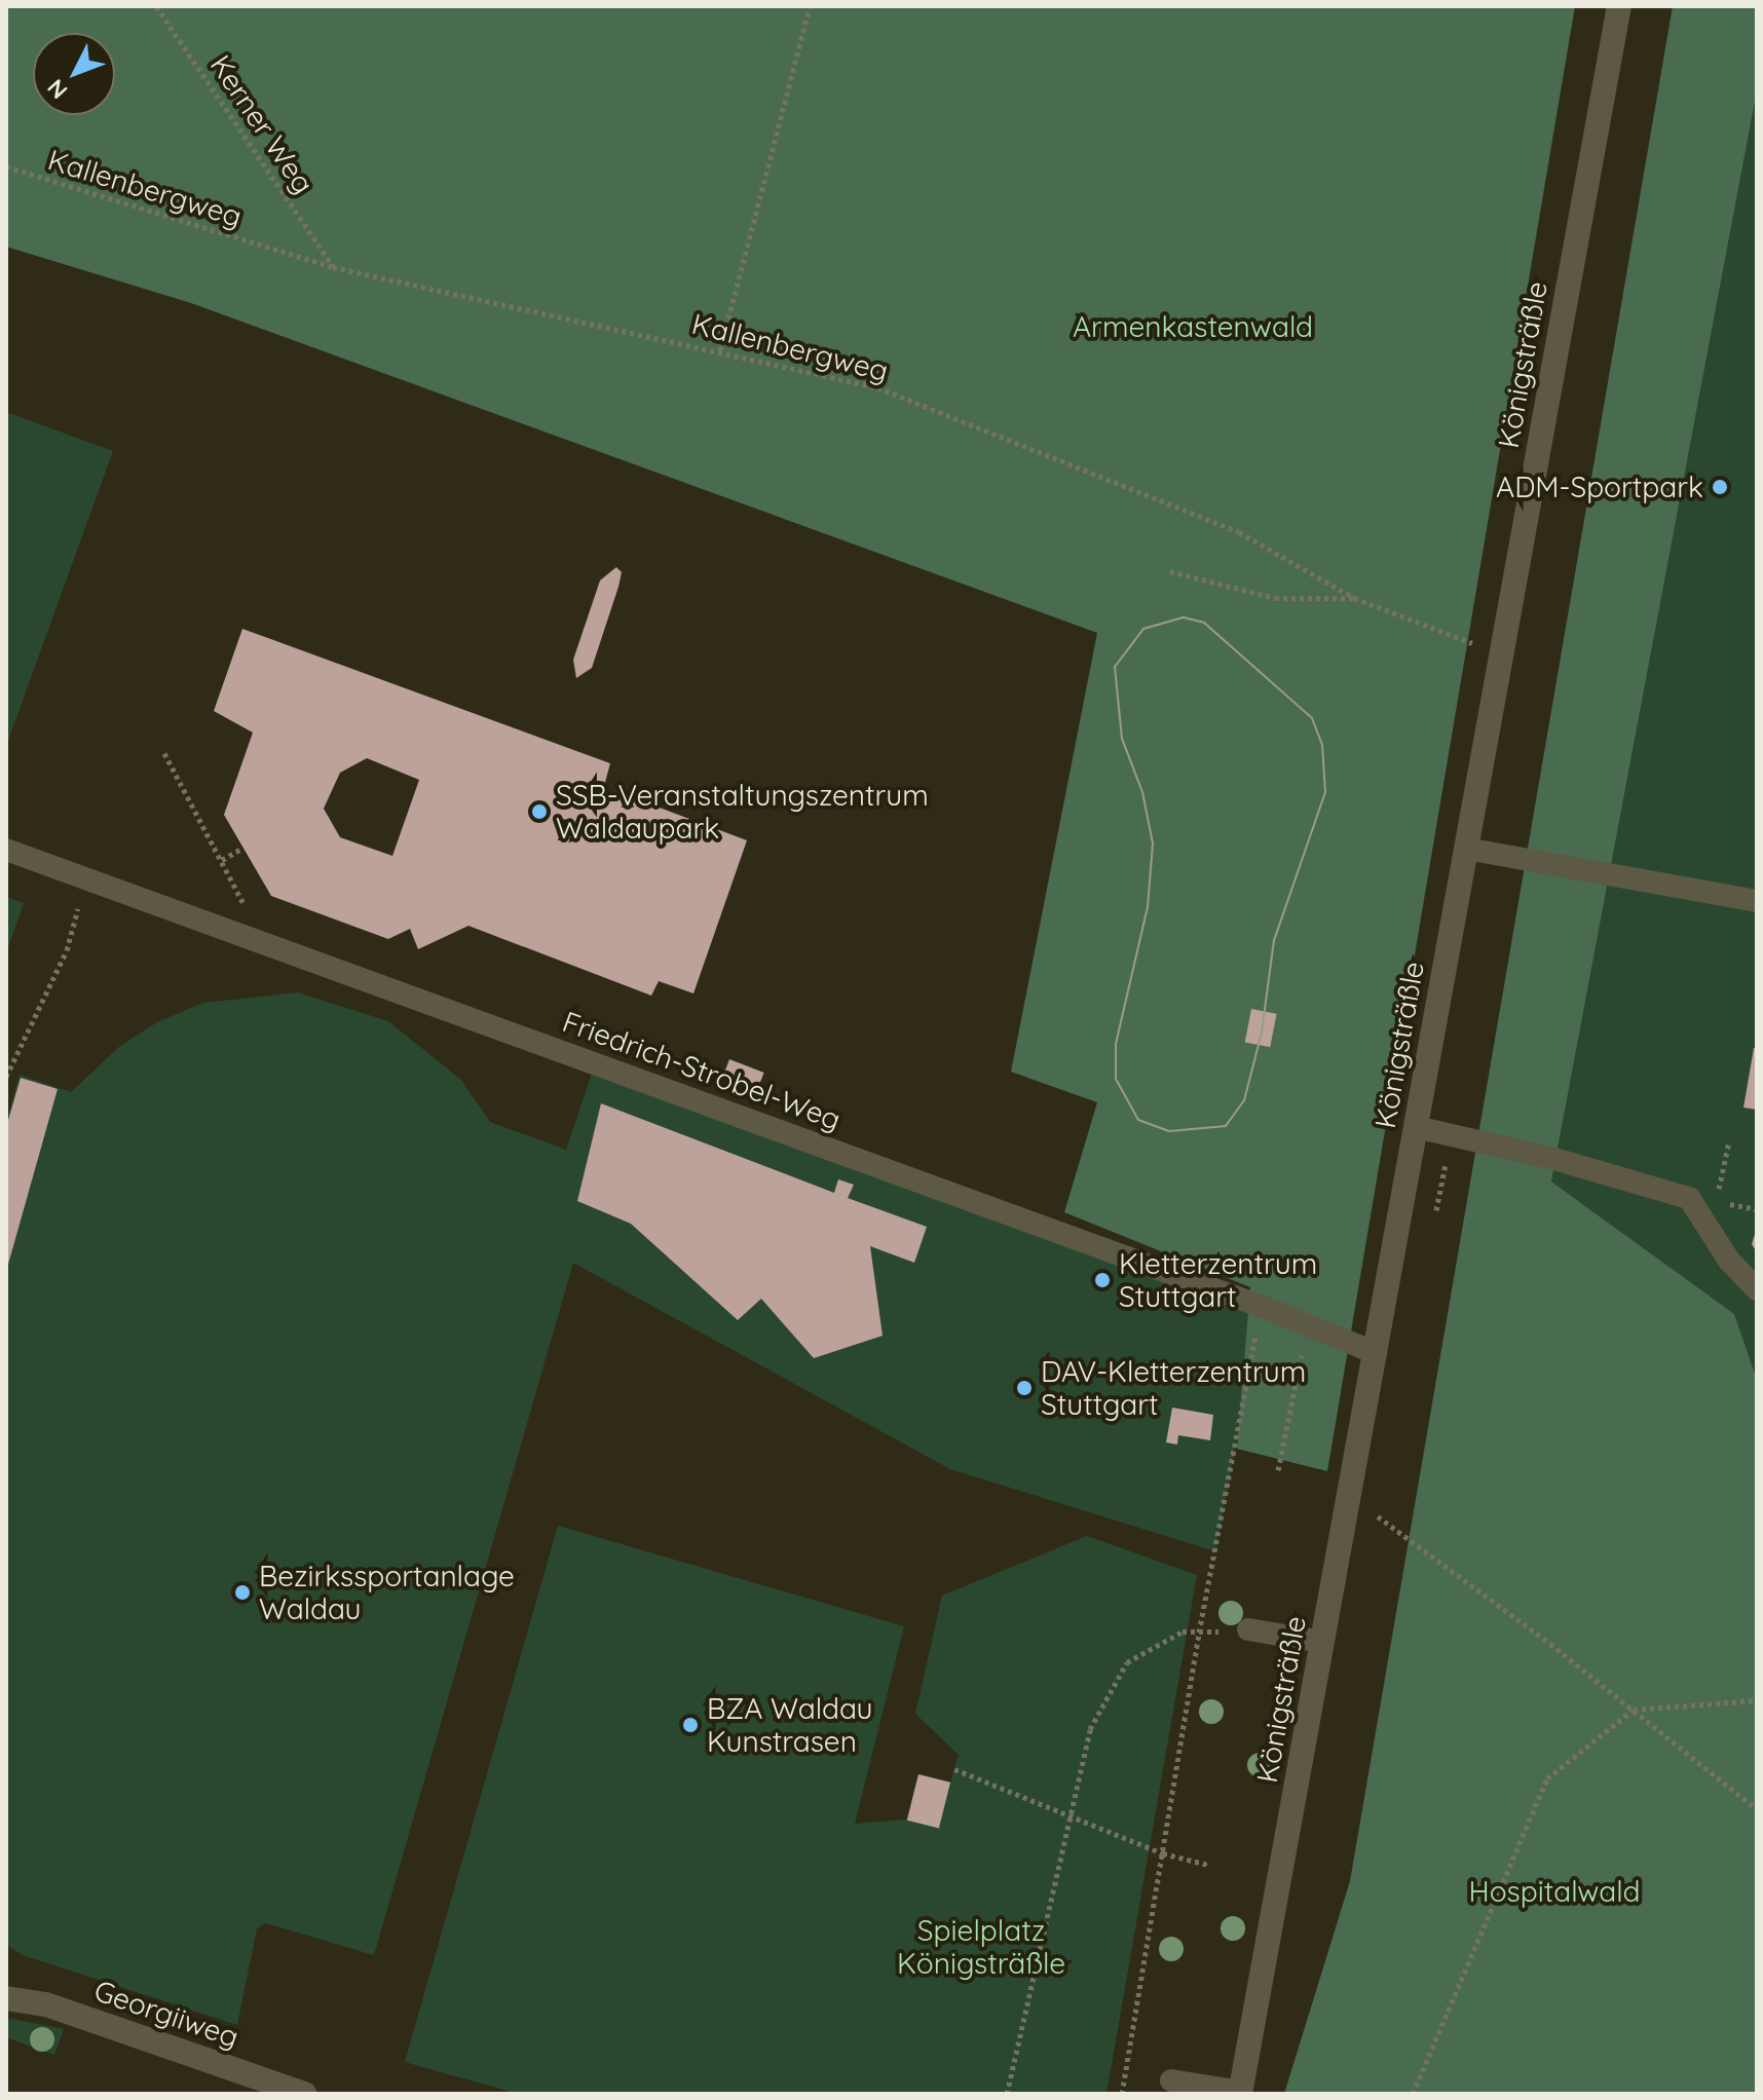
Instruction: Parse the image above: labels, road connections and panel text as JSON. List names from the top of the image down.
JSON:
{
  "streets": {
    "street": ["Königsträßle", "Georgiiweg"],
    "lane": ["Friedrich-Strobel-Weg"],
    "path": ["Kerner Weg", "Kallenbergweg"]
  },
  "crossings": [
    ["Kerner Weg", "Kallenbergweg"],
    ["Kallenbergweg", "Königsträßle"],
    ["Königsträßle", "Friedrich-Strobel-Weg"]
  ],
  "parks": ["Armenkastenwald", "Hospitalwald", "Spielplatz Königsträßle"],
  "places": [
    "ADM-Sportpark",
    "SSB-Veranstaltungszentrum Waldaupark",
    "Kletterzentrum Stuttgart",
    "DAV-Kletterzentrum Stuttgart",
    "Bezirkssportanlage Waldau",
    "BZA Waldau Kunstrasen"
  ],
  "north": "bottom left"
}
